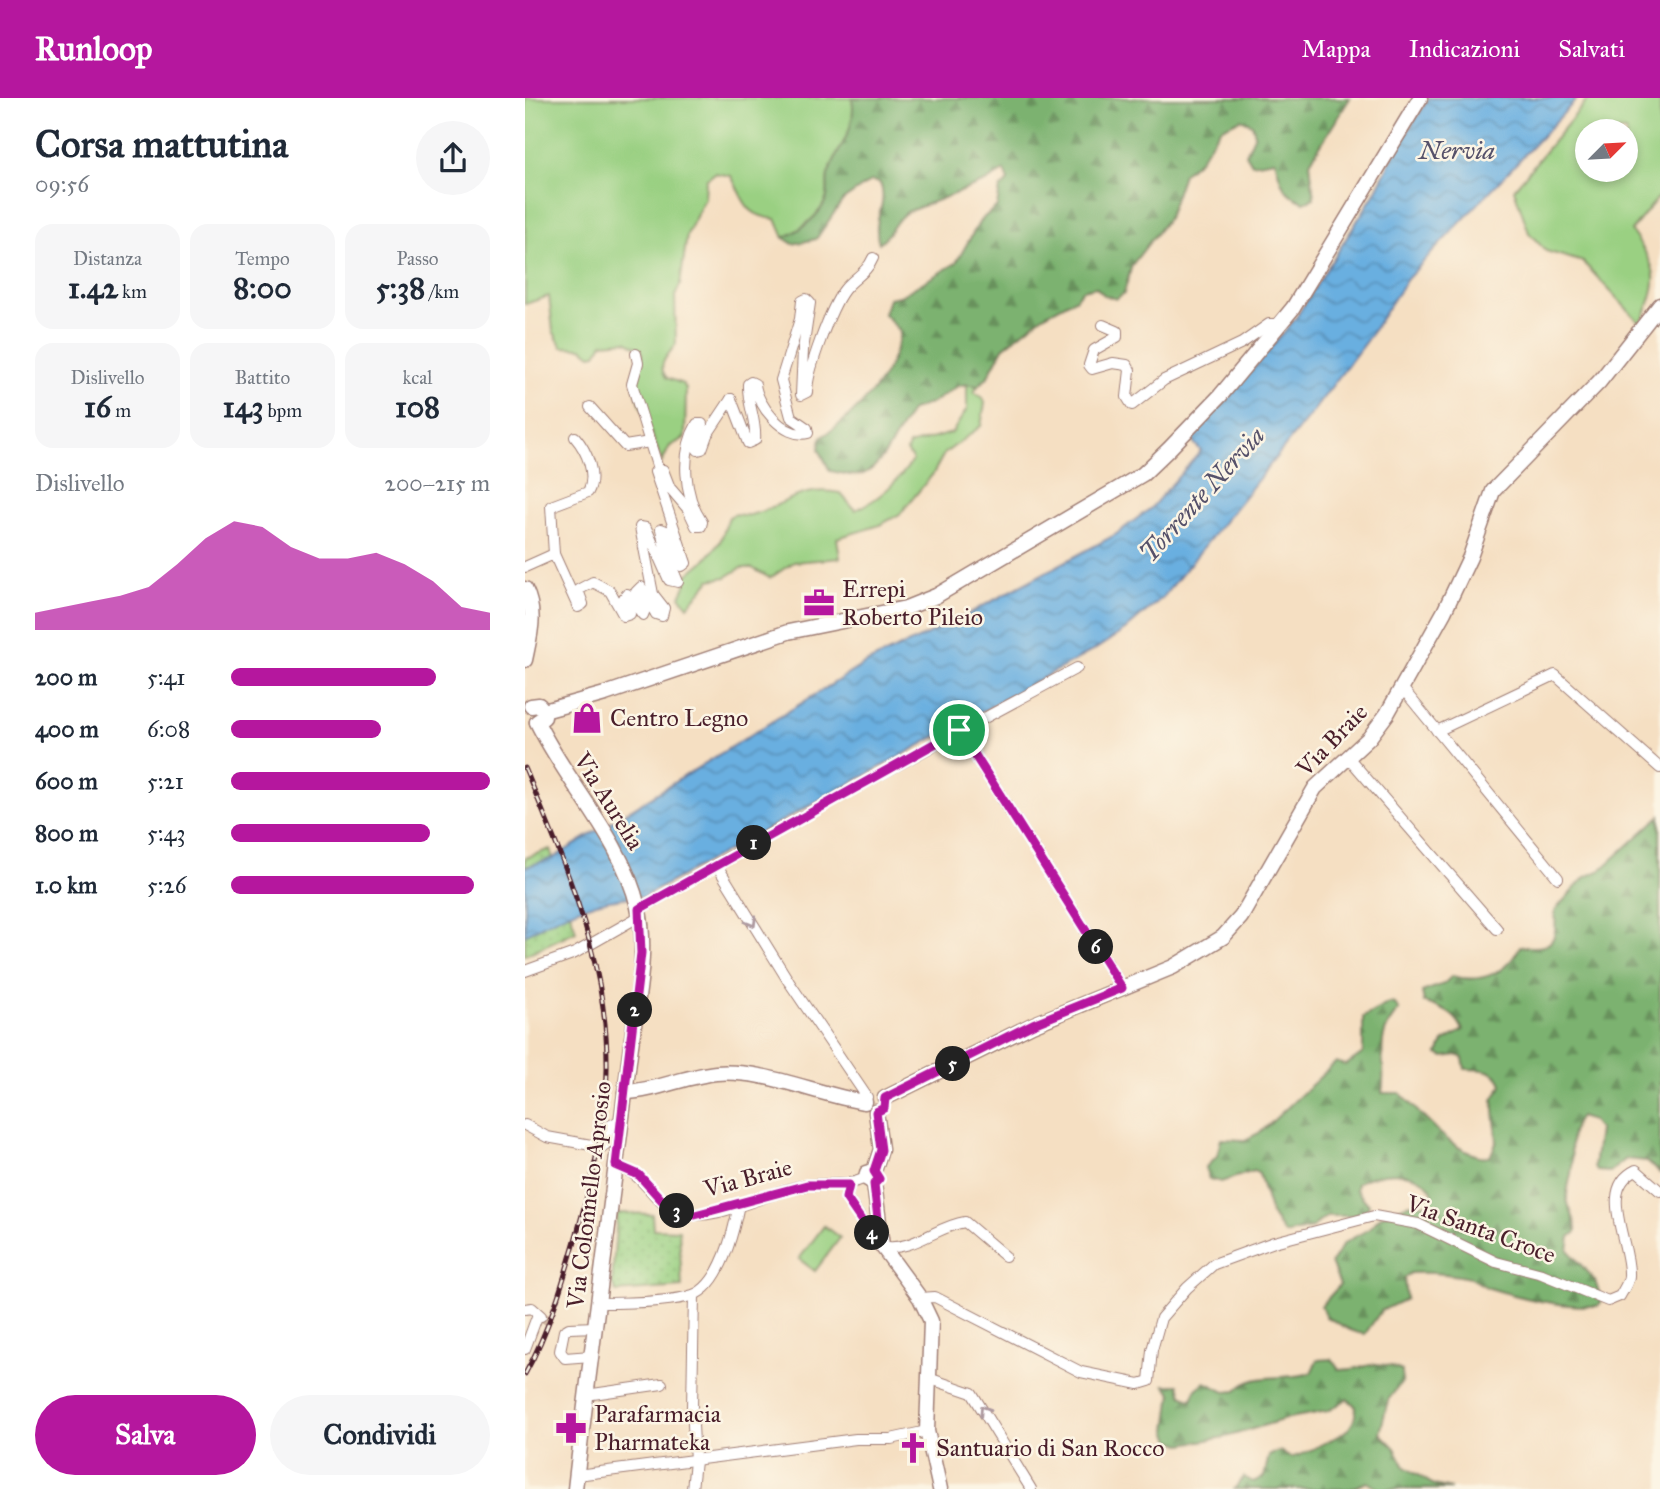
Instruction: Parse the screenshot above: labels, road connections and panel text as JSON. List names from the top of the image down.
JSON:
{
  "streets": {
    "main road": ["Via Braie", "Via Aurelia", "Via Colonnello Aprosio"],
    "street": ["Via Santa Croce"]
  },
  "crossings": [
    ["Via Braie", "Via Colonnello Aprosio"],
    ["Via Aurelia", "Via Colonnello Aprosio"]
  ],
  "water": ["Nervia", "Torrente Nervia"],
  "places": {
    "office": ["Errepi Roberto Pileio"],
    "shop": ["Centro Legno"],
    "pharmacy": ["Parafarmacia Pharmateka"],
    "church": ["Santuario di San Rocco"]
  },
  "north": "top right",
  "page": {
    "header": "Runloop",
    "nav": ["Mappa", "Indicazioni", "Salvati"],
    "heading": ["Corsa mattutina", "09:56"],
    "stats": [
      ["Distanza", "1.42 km"],
      ["Tempo", "8:00"],
      ["Passo", "5:38 /km"],
      ["Dislivello", "16 m"],
      ["Battito", "143 bpm"],
      ["kcal", "108"]
    ],
    "chart": ["Dislivello", "200–215 m"],
    "list": [
      {
        "name": "200 m",
        "note": "5:41"
      },
      {
        "name": "400 m",
        "note": "6:08"
      },
      {
        "name": "600 m",
        "note": "5:21"
      },
      {
        "name": "800 m",
        "note": "5:43"
      },
      {
        "name": "1.0 km",
        "note": "5:26"
      }
    ],
    "pins": [
      "1",
      "6",
      "2",
      "5",
      "3",
      "4"
    ],
    "buttons": ["Salva", "Condividi"]
  }
}
